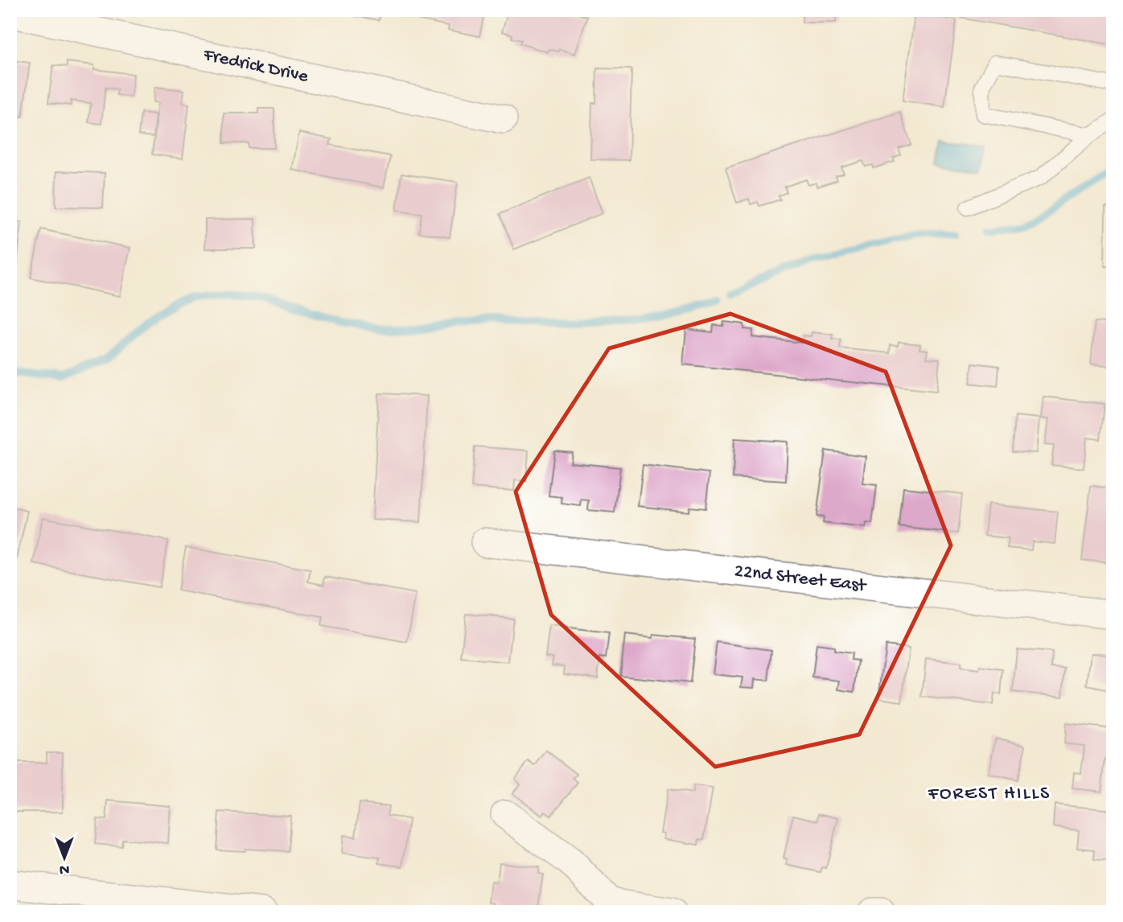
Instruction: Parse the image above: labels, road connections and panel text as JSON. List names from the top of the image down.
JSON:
{
  "streets": {
    "street": ["Fredrick Drive", "22nd Street East"]
  },
  "districts": ["FOREST HILLS"],
  "north": "bottom"
}
